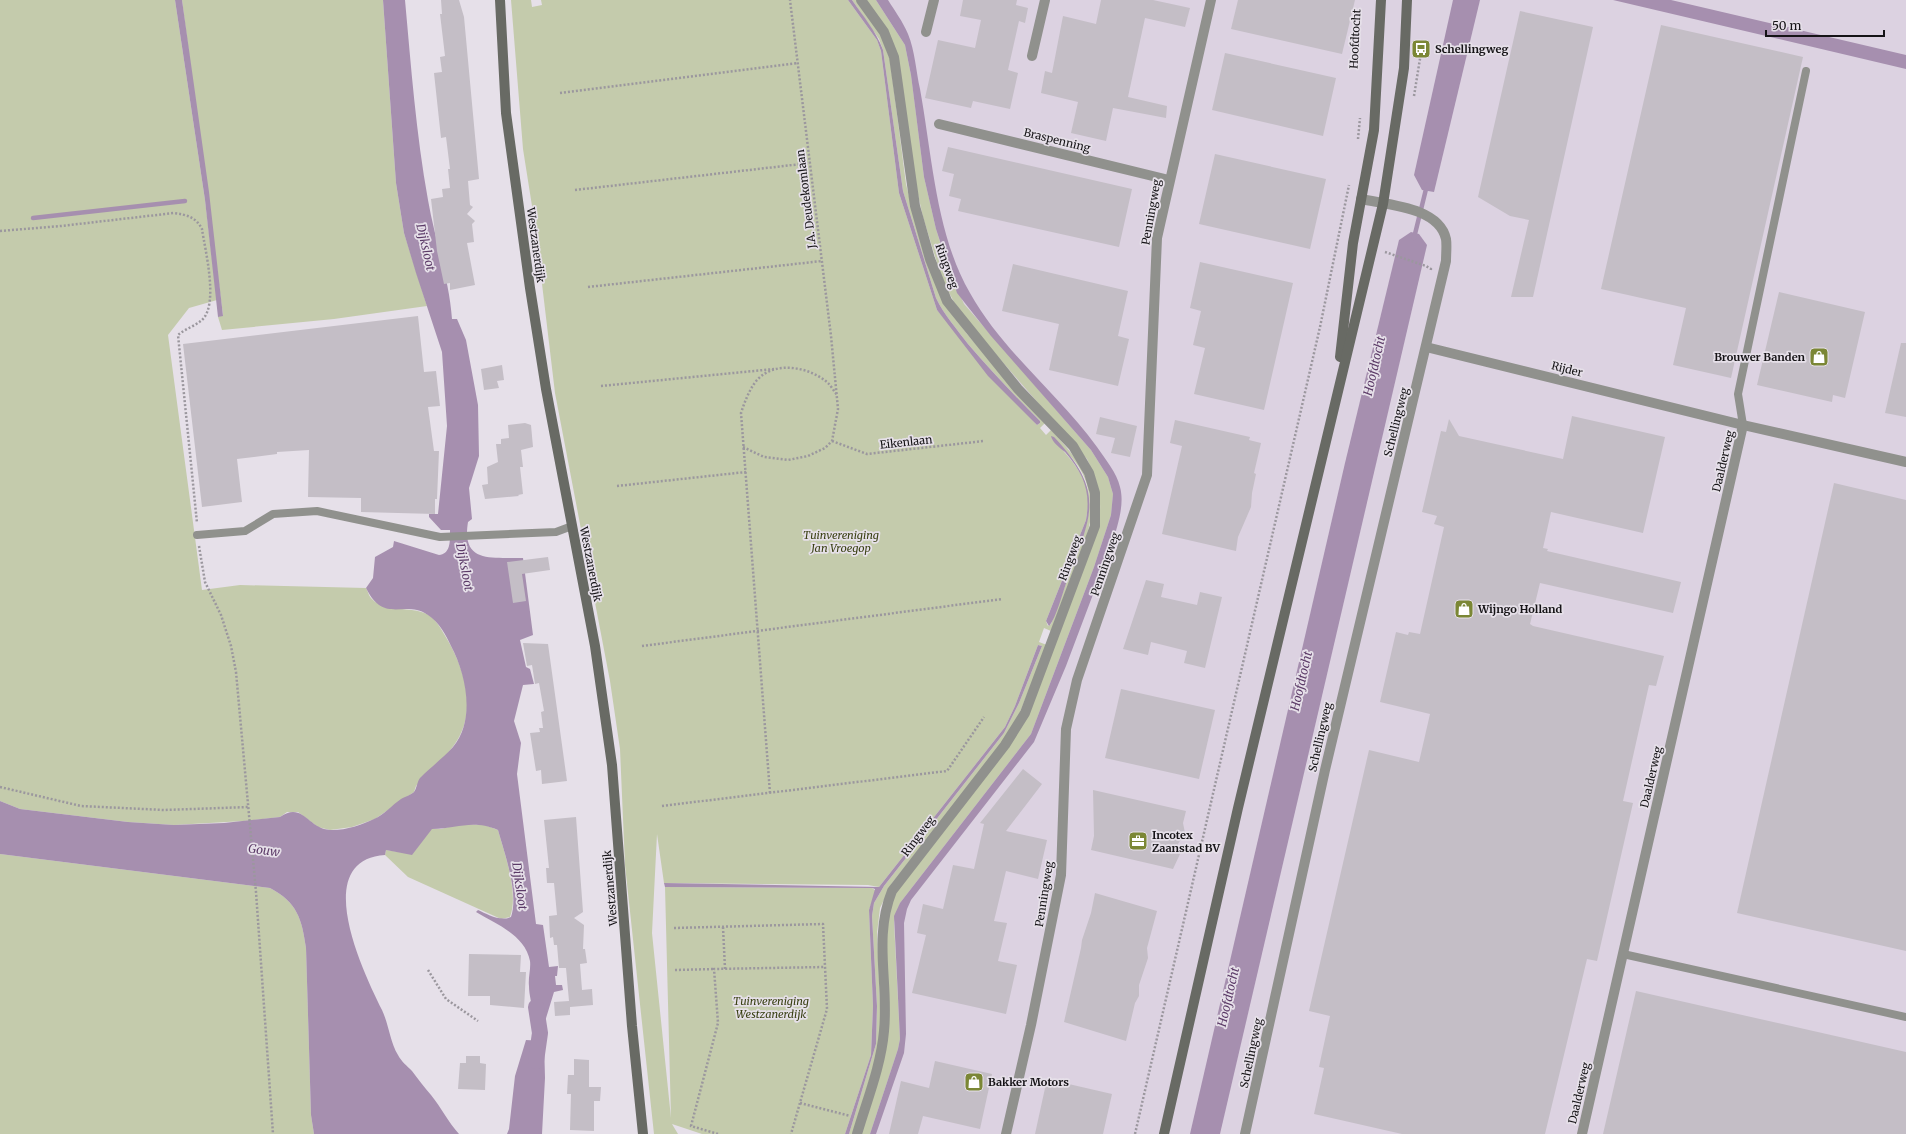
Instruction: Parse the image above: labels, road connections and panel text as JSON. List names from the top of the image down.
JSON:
{
  "streets": {
    "main road": ["Westzanerdijk"],
    "street": [
      "Braspenning",
      "Penningweg",
      "Ringweg",
      "Rijder",
      "Schellingweg",
      "Daalderweg"
    ],
    "path": ["J.A. Deudekomlaan", "Eikenlaan"]
  },
  "crossings": [
    ["Braspenning", "Penningweg"],
    ["J.A. Deudekomlaan", "Eikenlaan"],
    ["Rijder", "Schellingweg"],
    ["Rijder", "Daalderweg"]
  ],
  "water": ["Dijksloot", "Hoofdtocht", "Gouw"],
  "parks": ["Tuinvereniging Jan Vroegop", "Tuinvereniging Westzanerdijk"],
  "places": {
    "bus stop": ["Schellingweg"],
    "shop": ["Brouwer Banden", "Wijngo Holland", "Bakker Motors"],
    "office": ["Incotex Zaanstad BV"]
  },
  "scale_bar": "50 m"
}
